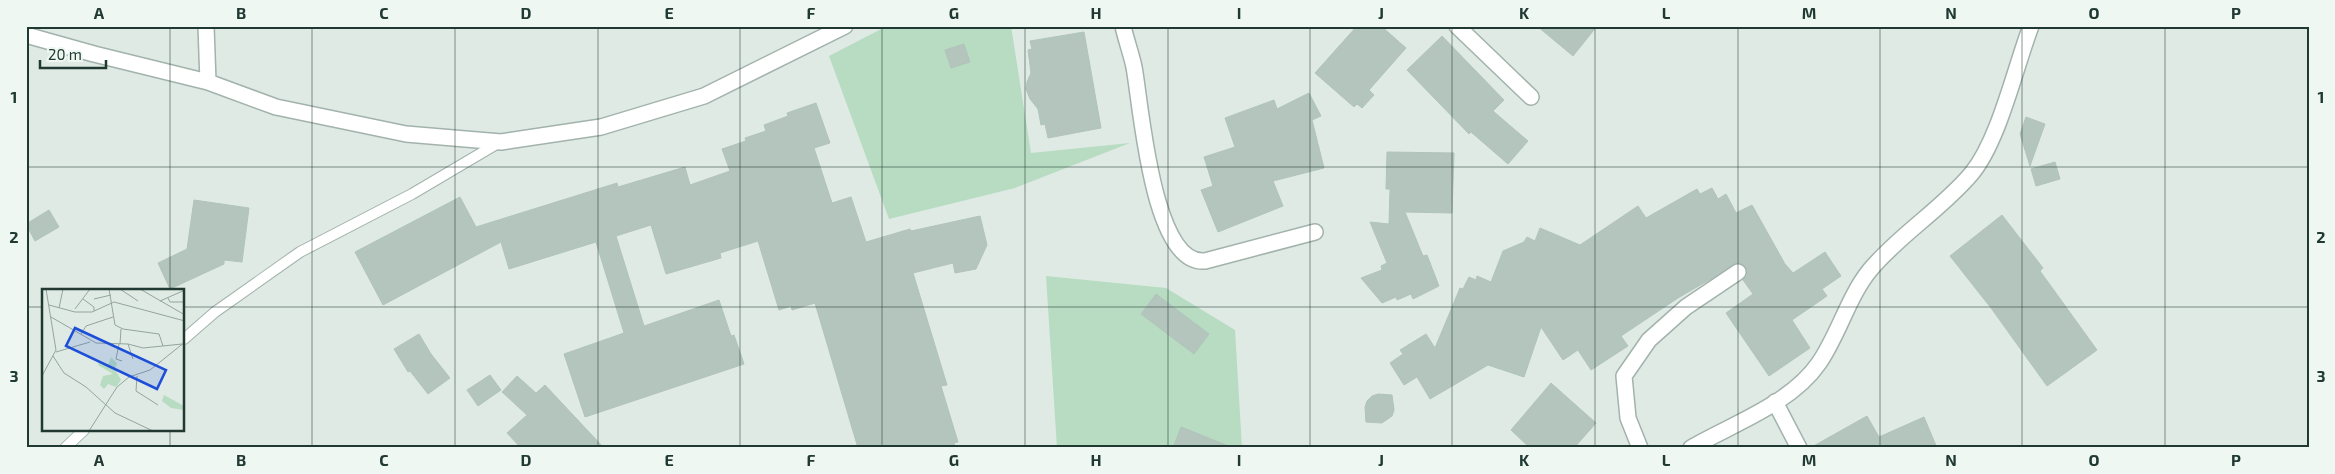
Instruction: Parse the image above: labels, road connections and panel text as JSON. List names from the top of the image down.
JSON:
{
  "scale_bar": "20 m",
  "grid": {
    "columns": [
      "A",
      "B",
      "C",
      "D",
      "E",
      "F",
      "G",
      "H",
      "I",
      "J",
      "K",
      "L",
      "M",
      "N",
      "O",
      "P"
    ],
    "rows": ["1", "2", "3"]
  }
}
